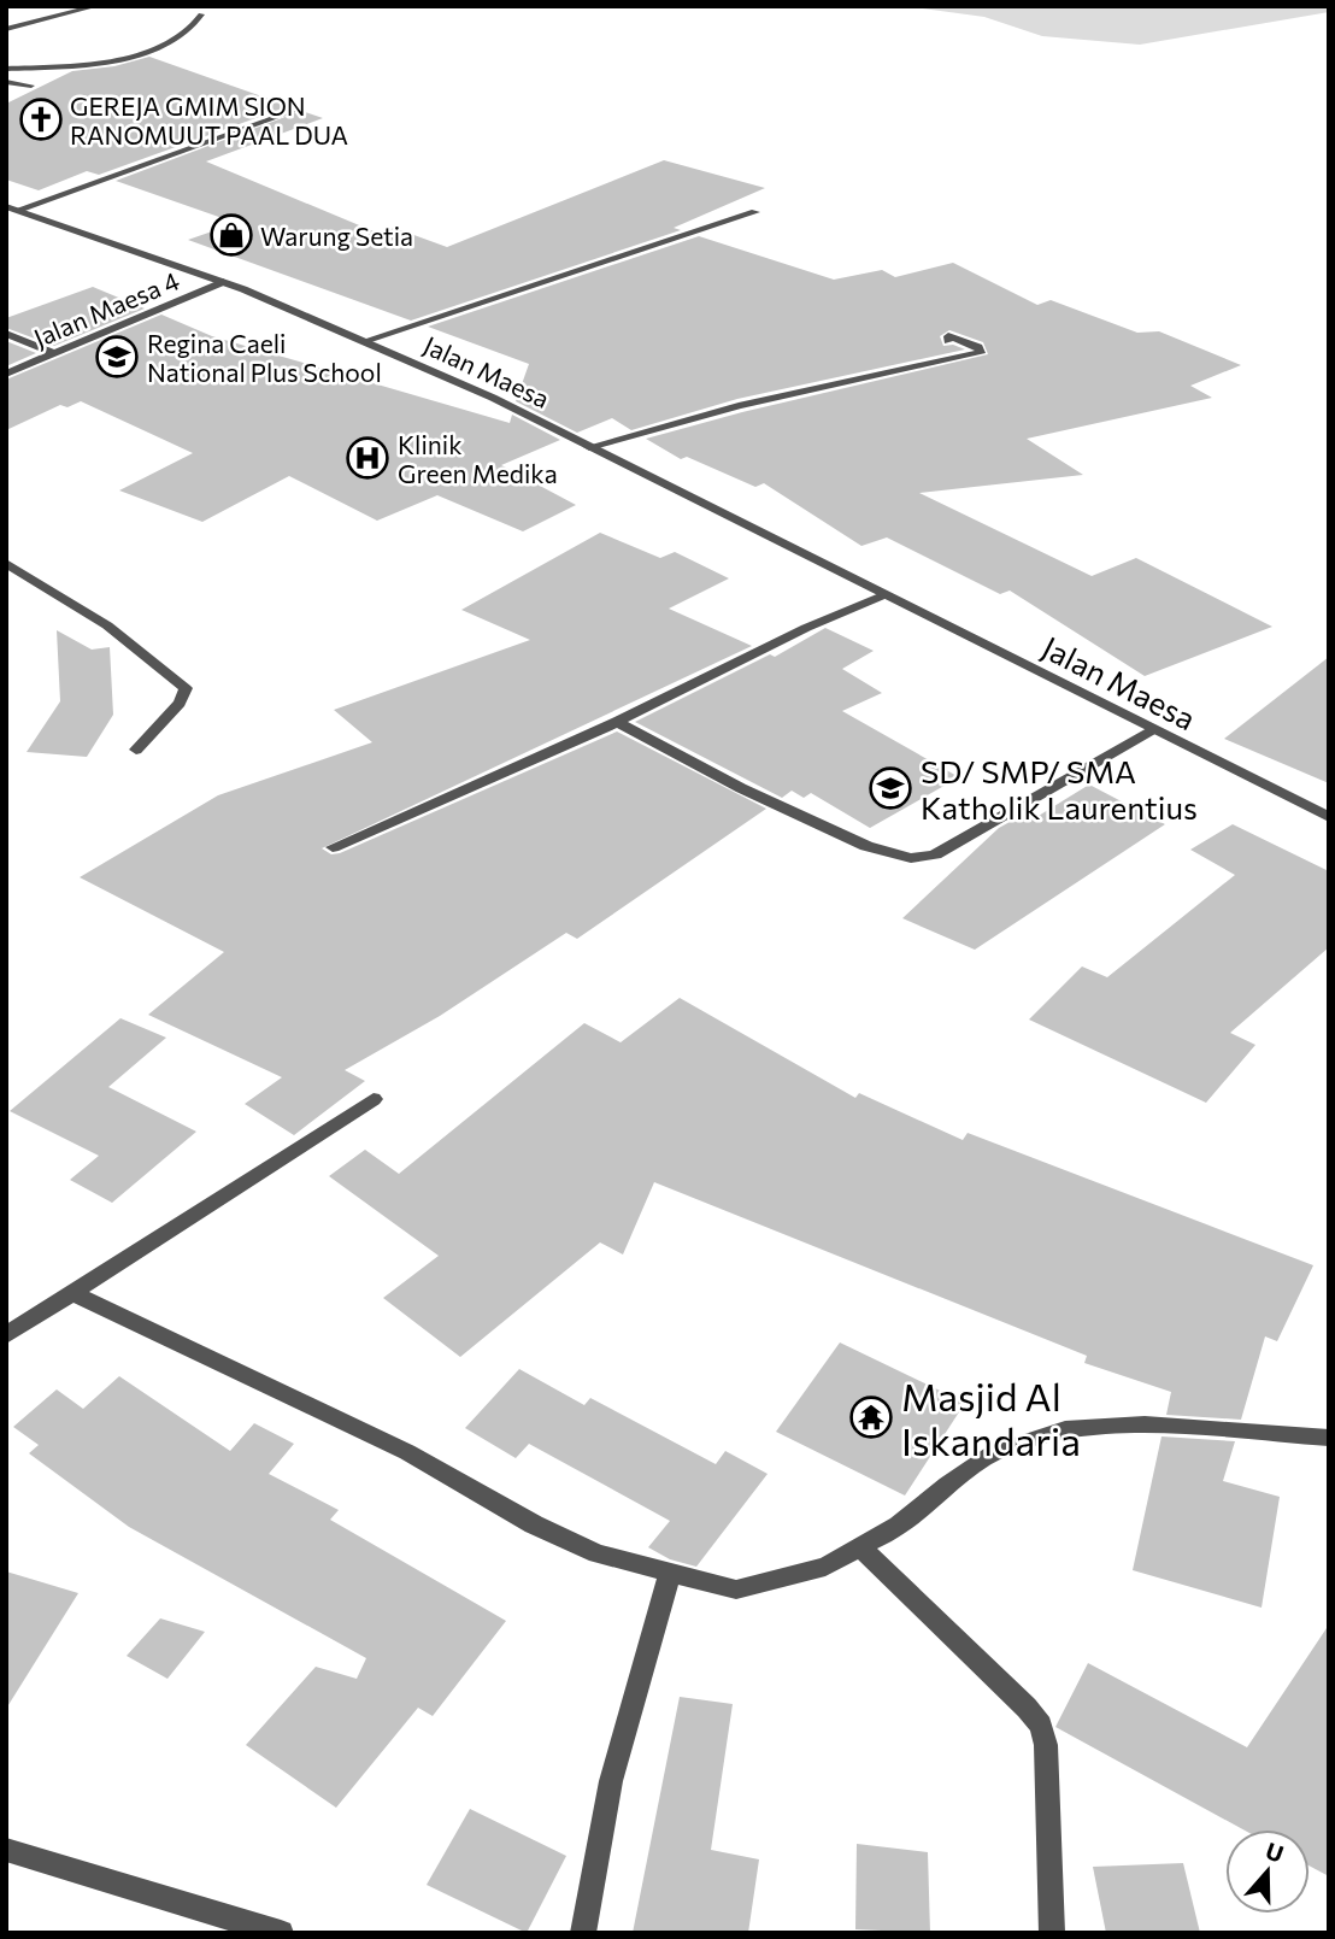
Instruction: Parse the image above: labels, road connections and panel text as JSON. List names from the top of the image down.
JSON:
{
  "streets": {
    "street": ["Jalan Maesa 4", "Jalan Maesa"]
  },
  "crossings": [
    ["Jalan Maesa 4", "Jalan Maesa"]
  ],
  "places": {
    "church": ["GEREJA GMIM SION RANOMUUT PAAL DUA"],
    "shop": ["Warung Setia"],
    "school or university": ["Regina Caeli National Plus School", "SD/ SMP/ SMA Katholik Laurentius"],
    "hospital": ["Klinik Green Medika"],
    "temple": ["Masjid Al Iskandaria"]
  },
  "north": "top"
}
